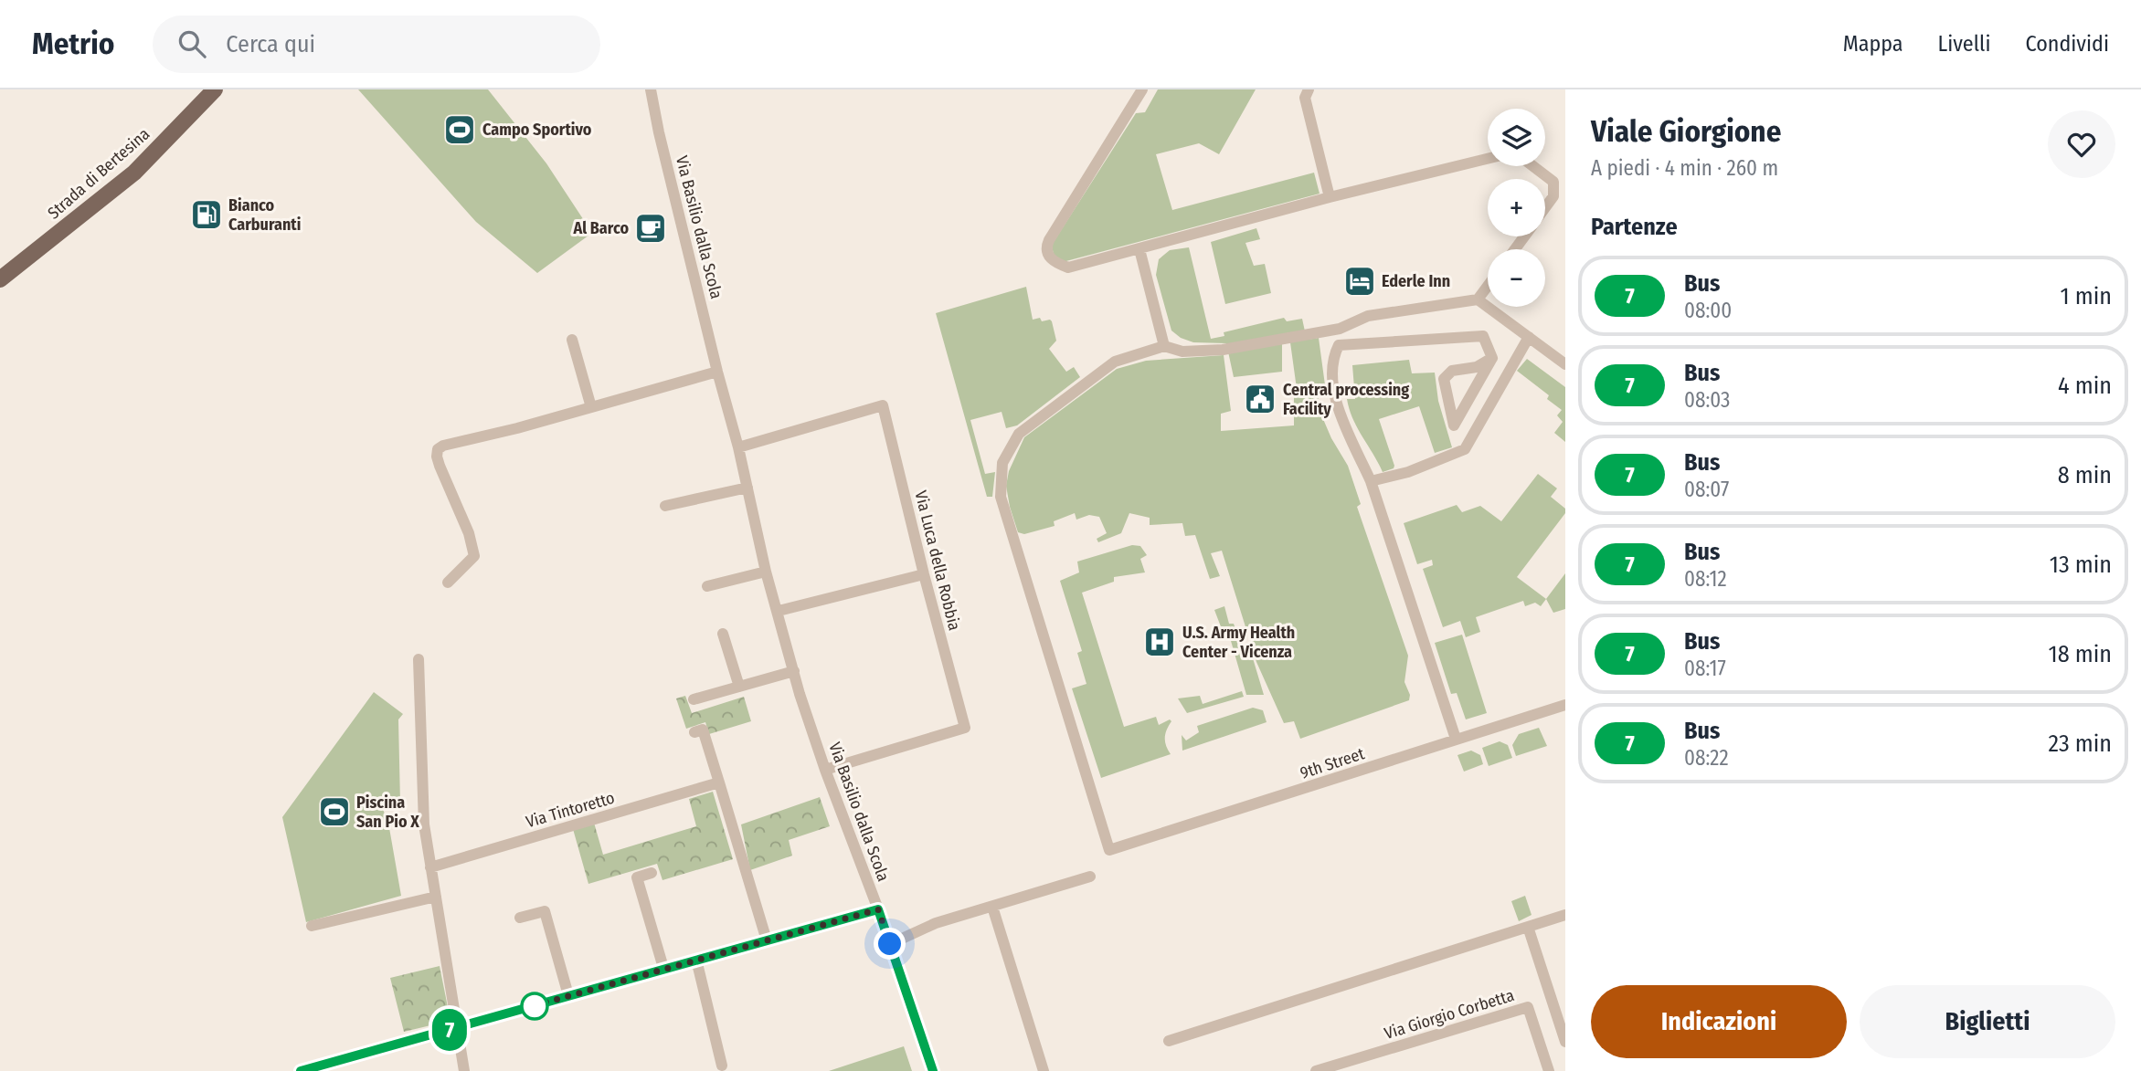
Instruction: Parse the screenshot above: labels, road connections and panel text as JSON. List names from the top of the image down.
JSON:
{
  "streets": {
    "main road": ["Strada di Bertesina"],
    "street": [
      "Via Basilio dalla Scola",
      "Via Luca della Robbia",
      "9th Street",
      "Via Tintoretto",
      "Via Giorgio Corbetta"
    ]
  },
  "crossings": [
    ["Via Basilio dalla Scola", "Via Luca della Robbia"]
  ],
  "places": {
    "sports": ["Campo Sportivo", "Piscina San Pio X"],
    "fuel station": ["Bianco Carburanti"],
    "cafe": ["Al Barco"],
    "hotel": ["Ederle Inn"],
    "public building": ["Central processing Facility"],
    "hospital": ["U.S. Army Health Center - Vicenza"]
  },
  "lines": ["bus line 7"],
  "page": {
    "header": "Metrio",
    "search": "Cerca qui",
    "nav": ["Mappa", "Livelli", "Condividi"],
    "on_map": "7",
    "heading": [
      ["Viale Giorgione", "A piedi · 4 min · 260 m"],
      "Partenze"
    ],
    "map_buttons": ["+", "−"],
    "list": [
      {
        "mark": "7",
        "name": "Bus",
        "note": "08:00",
        "value": "1 min"
      },
      {
        "mark": "7",
        "name": "Bus",
        "note": "08:03",
        "value": "4 min"
      },
      {
        "mark": "7",
        "name": "Bus",
        "note": "08:07",
        "value": "8 min"
      },
      {
        "mark": "7",
        "name": "Bus",
        "note": "08:12",
        "value": "13 min"
      },
      {
        "mark": "7",
        "name": "Bus",
        "note": "08:17",
        "value": "18 min"
      },
      {
        "mark": "7",
        "name": "Bus",
        "note": "08:22",
        "value": "23 min"
      }
    ],
    "buttons": ["Indicazioni", "Biglietti"]
  }
}
